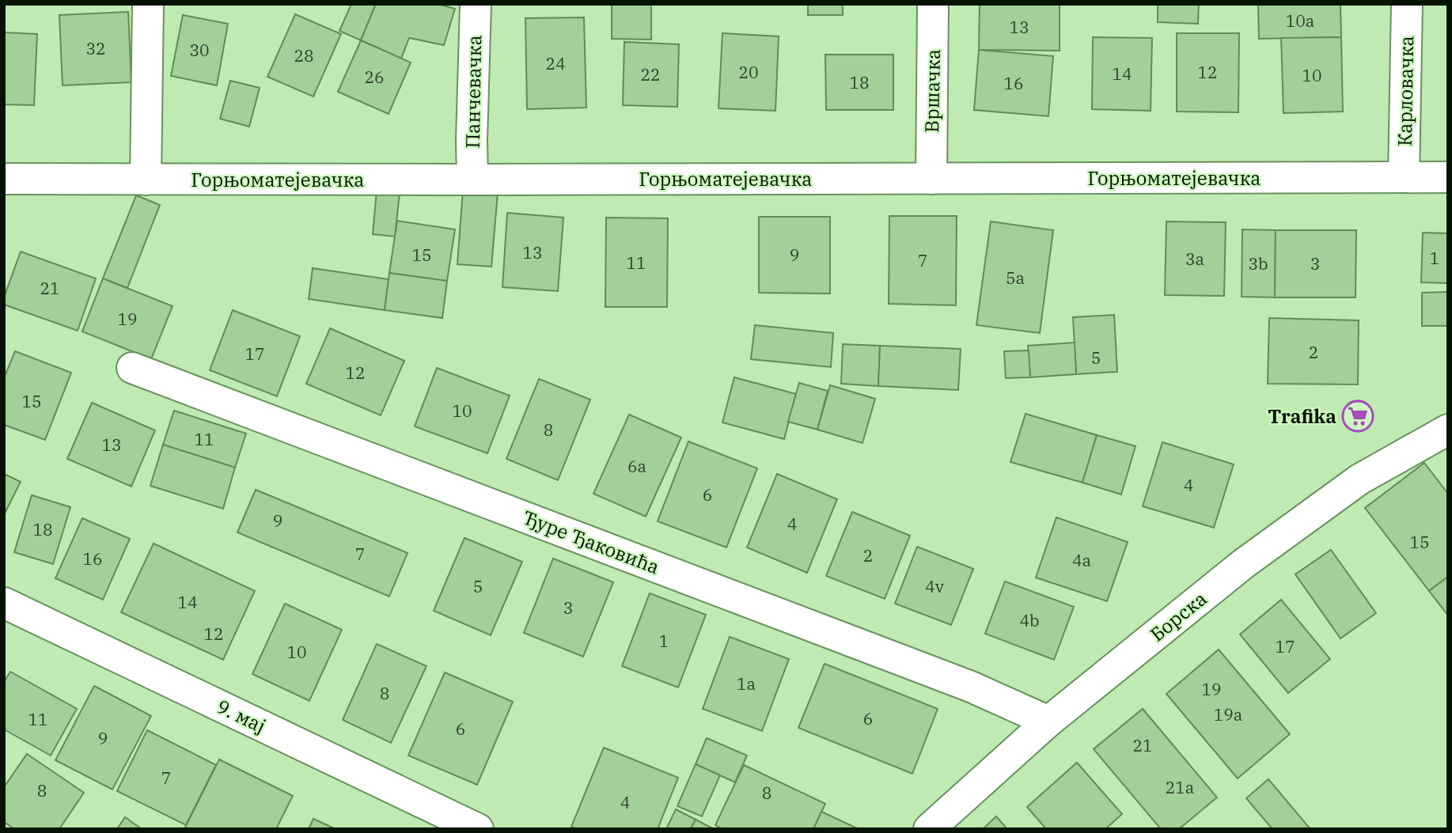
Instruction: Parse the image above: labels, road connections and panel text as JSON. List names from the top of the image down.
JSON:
{
  "streets": {
    "street": [
      "Вршачка",
      "Карловачка",
      "Панчевачка",
      "Горњоматејевачка",
      "Ђуре Ђаковића",
      "Борска",
      "9. мај"
    ]
  },
  "crossings": [
    ["Вршачка", "Горњоматејевачка"],
    ["Карловачка", "Горњоматејевачка"],
    ["Панчевачка", "Горњоматејевачка"],
    ["Ђуре Ђаковића", "Борска"]
  ],
  "places": {
    "supermarket": ["Trafika"]
  },
  "house_numbers": [
    "10a",
    "13",
    "32",
    "30",
    "28",
    "24",
    "20",
    "12",
    "14",
    "22",
    "10",
    "26",
    "18",
    "16",
    "13",
    "15",
    "9",
    "1",
    "3a",
    "7",
    "11",
    "3b",
    "3",
    "5a",
    "21",
    "19",
    "2",
    "17",
    "5",
    "12",
    "15",
    "10",
    "8",
    "11",
    "13",
    "6a",
    "4",
    "6",
    "9",
    "4",
    "18",
    "15",
    "7",
    "2",
    "16",
    "4a",
    "5",
    "4v",
    "14",
    "3",
    "4b",
    "12",
    "1",
    "17",
    "10",
    "1a",
    "19",
    "8",
    "19a",
    "6",
    "11",
    "6",
    "9",
    "21",
    "7",
    "21a",
    "8",
    "8",
    "4"
  ]
}
